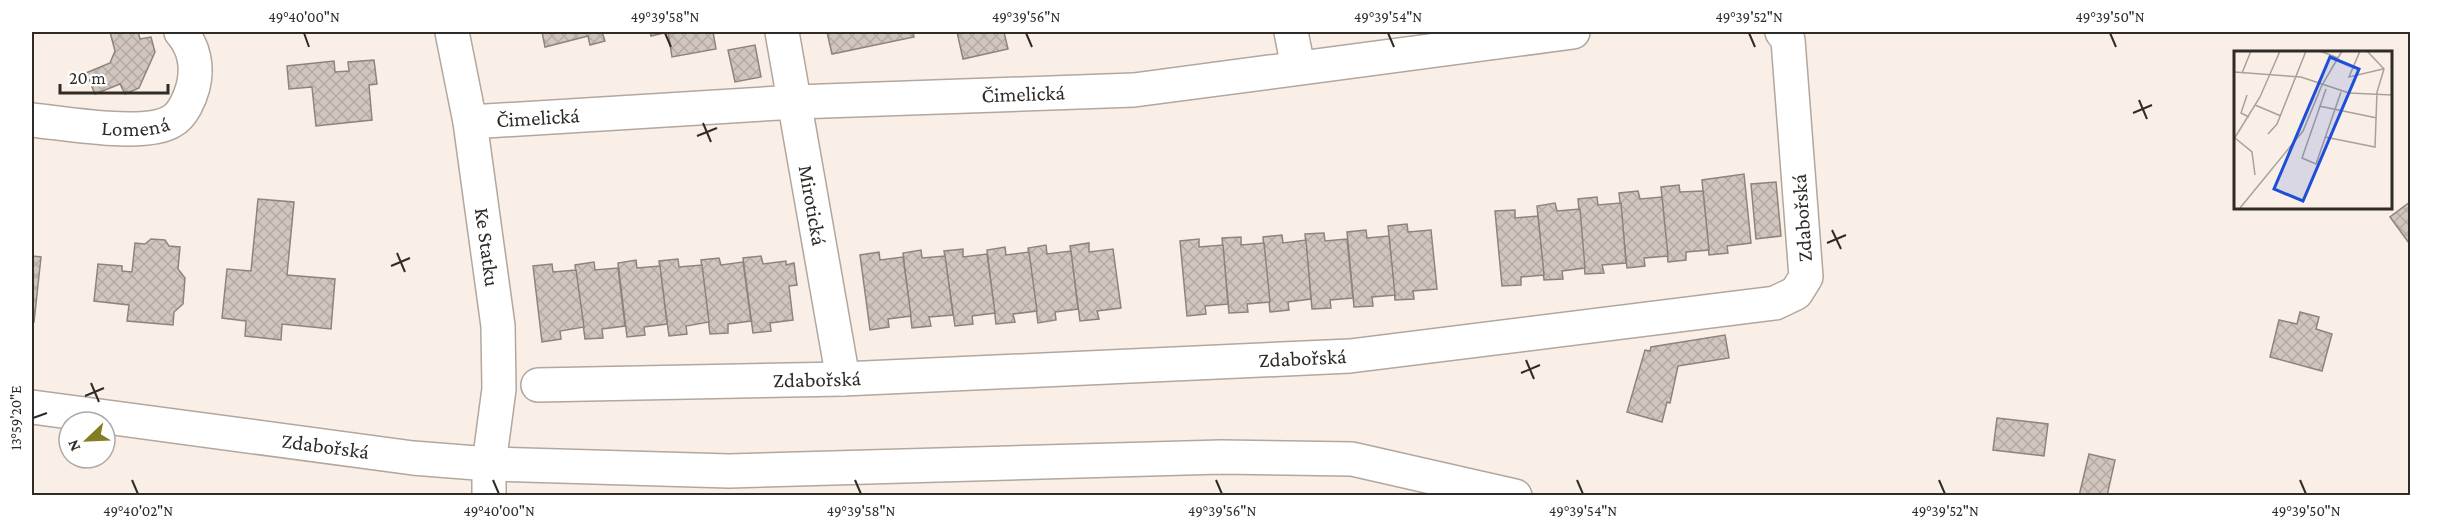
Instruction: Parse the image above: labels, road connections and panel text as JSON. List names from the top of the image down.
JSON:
{
  "streets": {
    "street": [
      "Čimelická",
      "Lomená",
      "Mirotická",
      "Zdabořská",
      "Ke Statku"
    ]
  },
  "crossings": [
    ["Čimelická", "Mirotická"],
    ["Čimelická", "Ke Statku"],
    ["Mirotická", "Zdabořská"],
    ["Zdabořská", "Ke Statku"]
  ],
  "scale_bar": "20 m",
  "north": "bottom left",
  "coordinates": [
    "49°40'00\"N",
    "49°39'58\"N",
    "49°39'56\"N",
    "49°39'54\"N",
    "49°39'52\"N",
    "49°39'50\"N",
    "13°59'20\"E",
    "49°40'02\"N"
  ]
}
